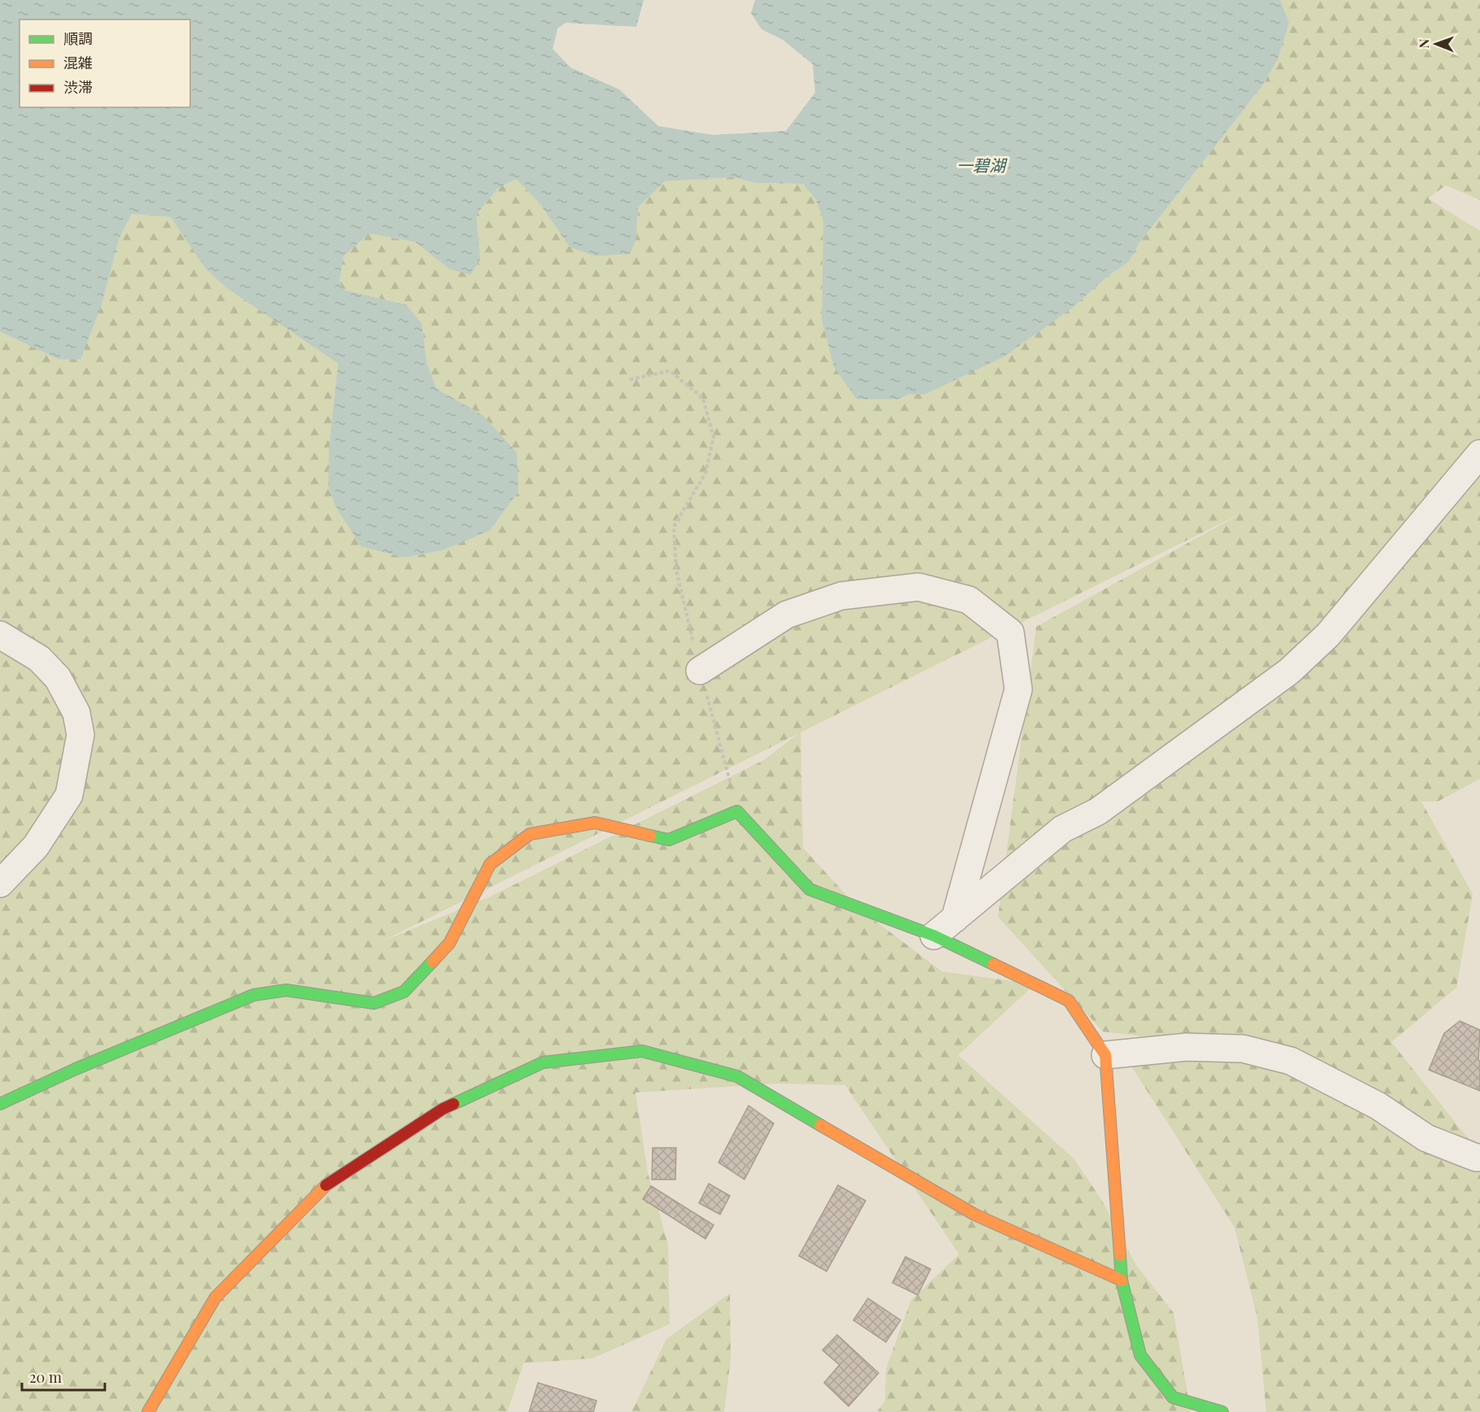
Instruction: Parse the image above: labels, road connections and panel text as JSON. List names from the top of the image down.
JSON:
{
  "water": ["一碧湖"],
  "legend": ["順調", "混雑", "渋滞"],
  "scale_bar": "20 m",
  "north": "left"
}
